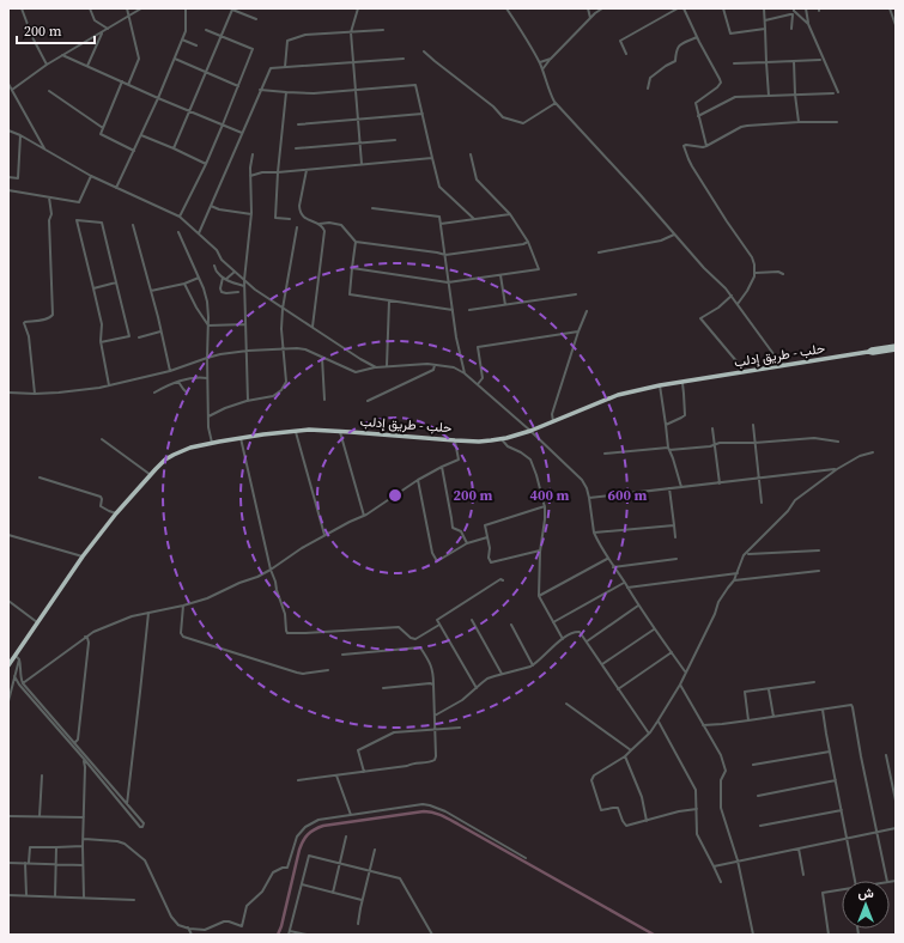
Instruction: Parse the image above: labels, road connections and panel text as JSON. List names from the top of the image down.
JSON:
{
  "streets": {
    "highway": ["حلب - طريق إدلب"]
  },
  "scale_bar": "200 m",
  "north": "top",
  "rings": ["200 m", "400 m", "600 m"]
}
